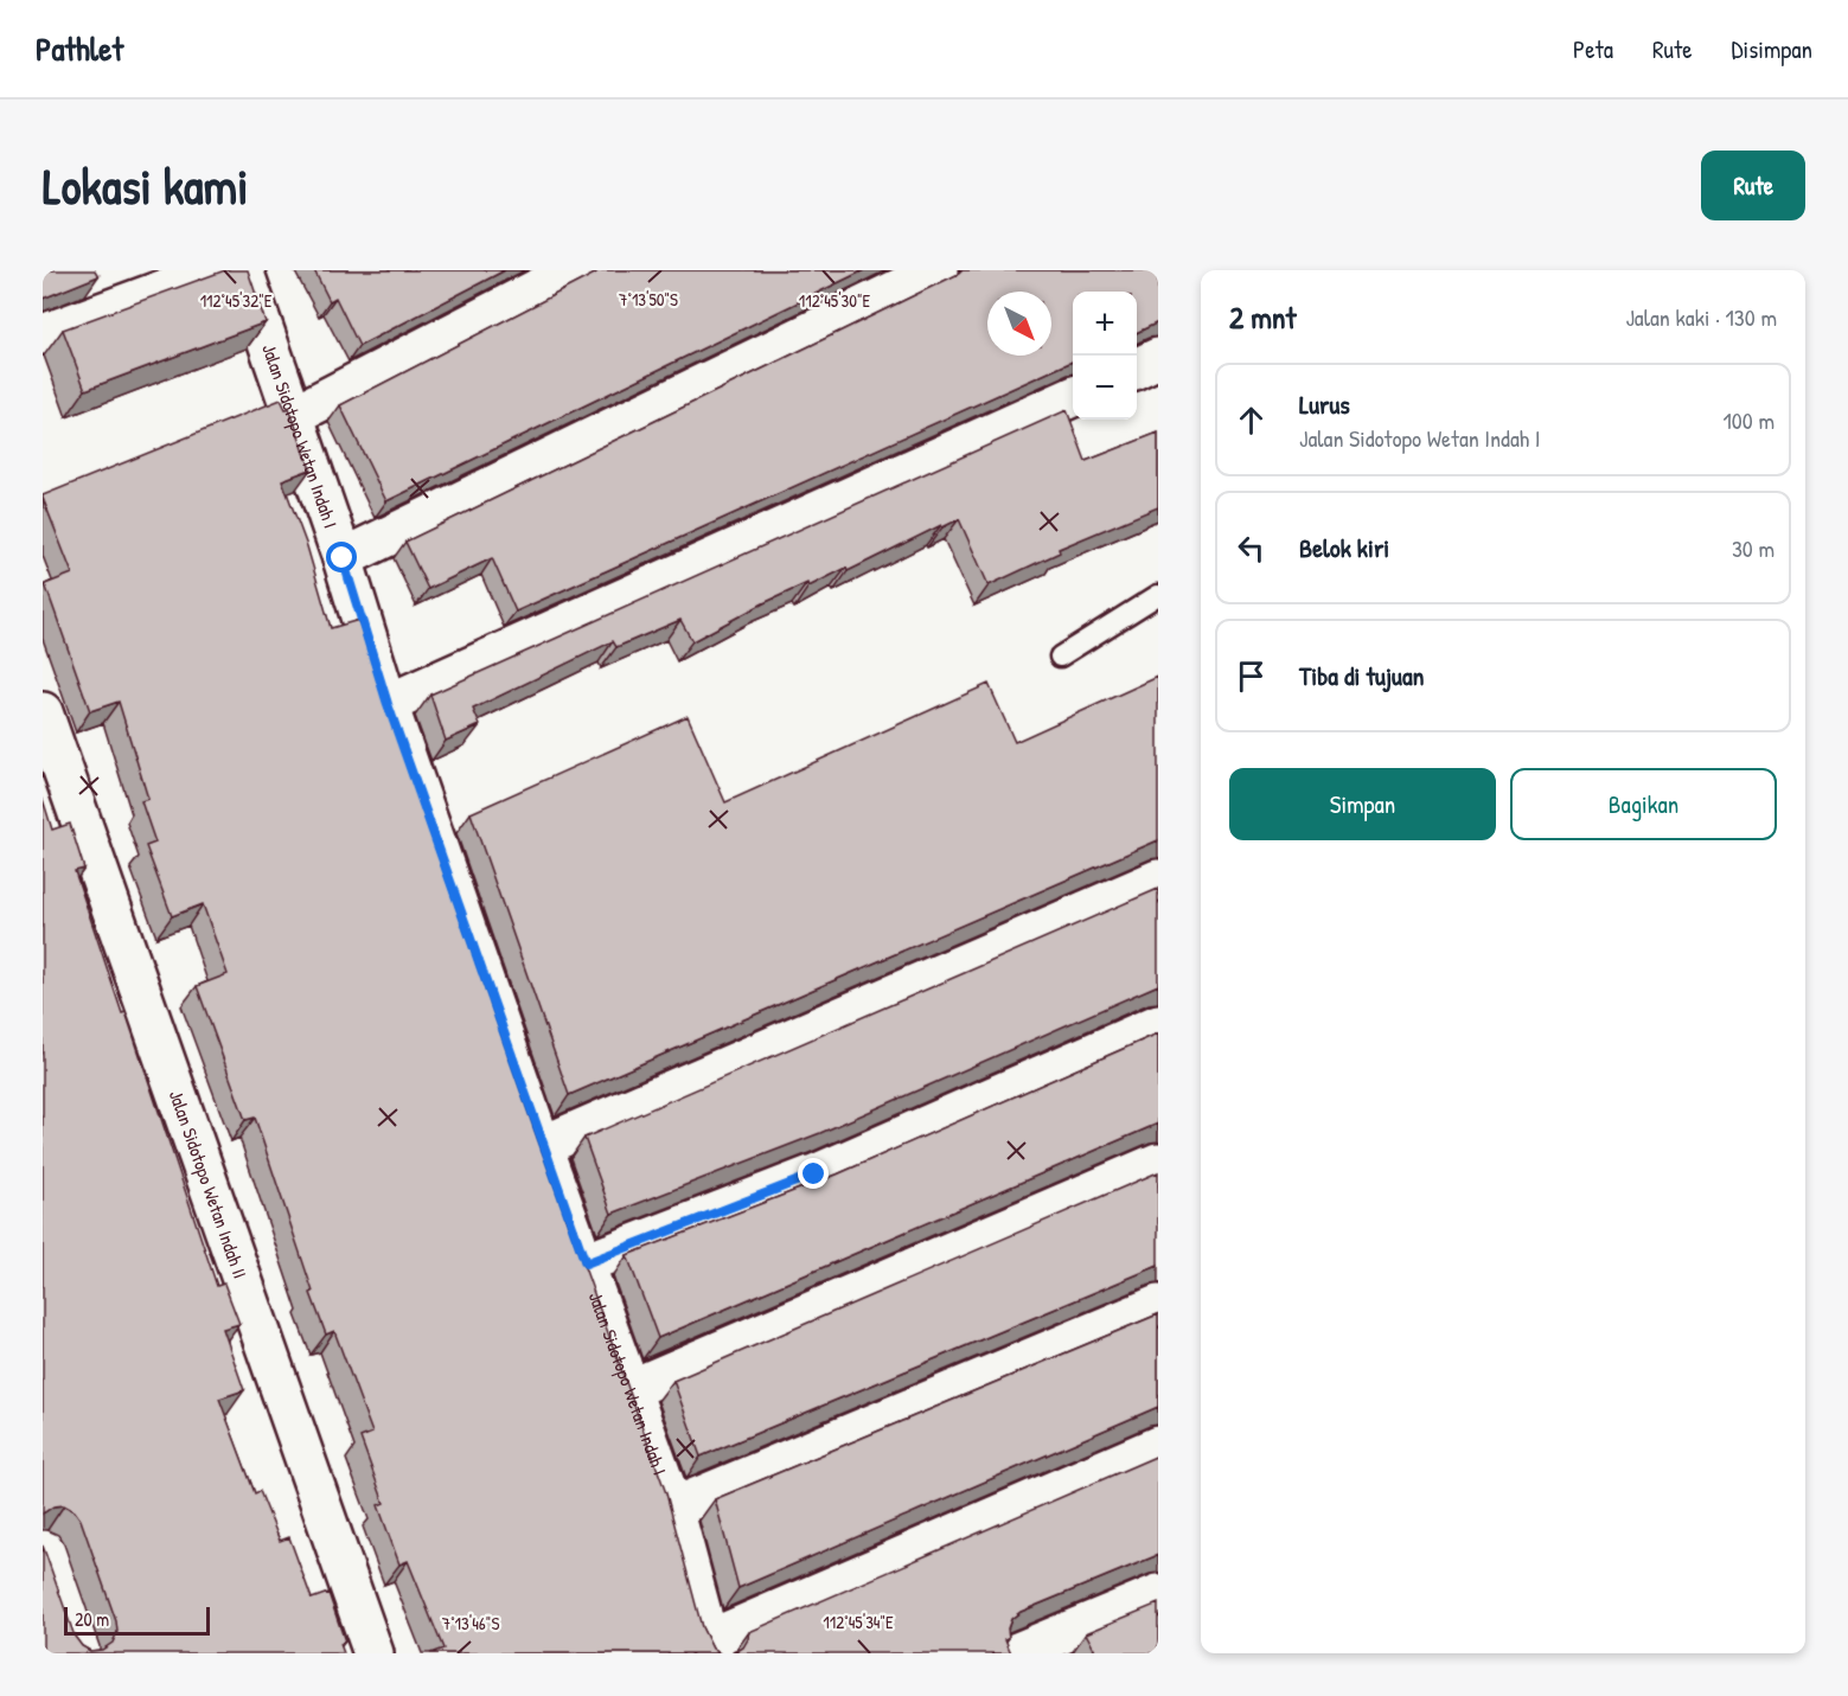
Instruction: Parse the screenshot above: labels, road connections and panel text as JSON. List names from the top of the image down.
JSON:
{
  "streets": {
    "street": ["Jalan Sidotopo Wetan Indah I", "Jalan Sidotopo Wetan Indah II"]
  },
  "scale_bar": "20 m",
  "north": "bottom right",
  "page": {
    "header": "Pathlet",
    "nav": ["Peta", "Rute", "Disimpan"],
    "buttons": [
      "Rute",
      ["Simpan", "Bagikan"]
    ],
    "title": "Lokasi kami",
    "heading": ["2 mnt", "Jalan kaki · 130 m"],
    "map_buttons": ["+", "−"],
    "list": [
      ["Lurus", "Jalan Sidotopo Wetan Indah I", "100 m"],
      ["Belok kiri", "30 m"],
      "Tiba di tujuan"
    ],
    "scale": "20 m"
  },
  "coordinates": [
    "7°13'50\"S",
    "112°45'32\"E",
    "112°45'30\"E",
    "112°45'34\"E",
    "7°13'46\"S"
  ]
}
